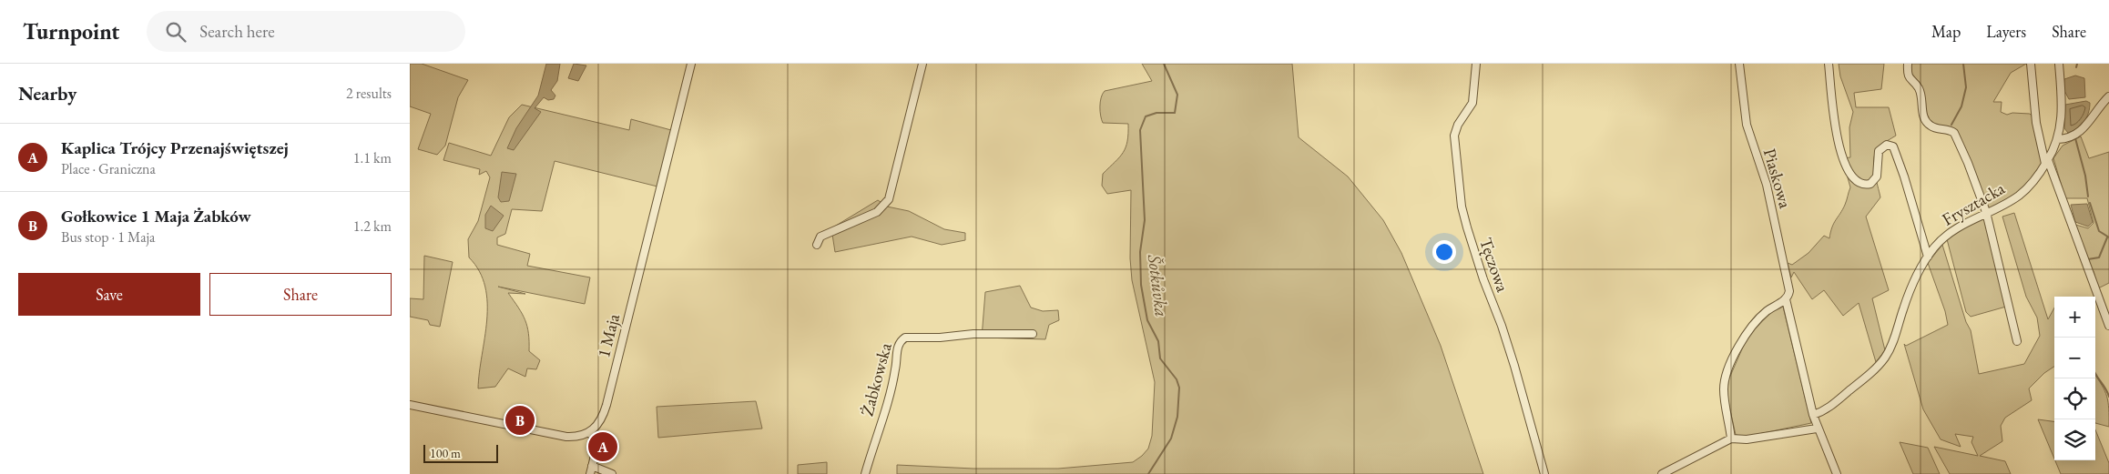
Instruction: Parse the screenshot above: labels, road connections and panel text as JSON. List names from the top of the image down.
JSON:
{
  "streets": {
    "street": [
      "Piaskowa",
      "Frysztacka",
      "Tęczowa",
      "1 Maja",
      "Żabkowska"
    ]
  },
  "crossings": [
    ["Piaskowa", "Frysztacka"]
  ],
  "water": ["Šotkůvka"],
  "scale_bar": "100 m",
  "page": {
    "header": "Turnpoint",
    "search": "Search here",
    "nav": ["Map", "Layers", "Share"],
    "heading": ["Nearby", "2 results"],
    "list": [
      {
        "mark": "A",
        "name": "Kaplica Trójcy Przenajświętszej",
        "note": "Place · Graniczna",
        "value": "1.1 km"
      },
      {
        "mark": "B",
        "name": "Gołkowice 1 Maja Żabków",
        "note": "Bus stop · 1 Maja",
        "value": "1.2 km"
      }
    ],
    "buttons": ["Save", "Share"],
    "map_buttons": ["+", "−"],
    "pins": ["B", "A"],
    "scale": "100 m"
  }
}
